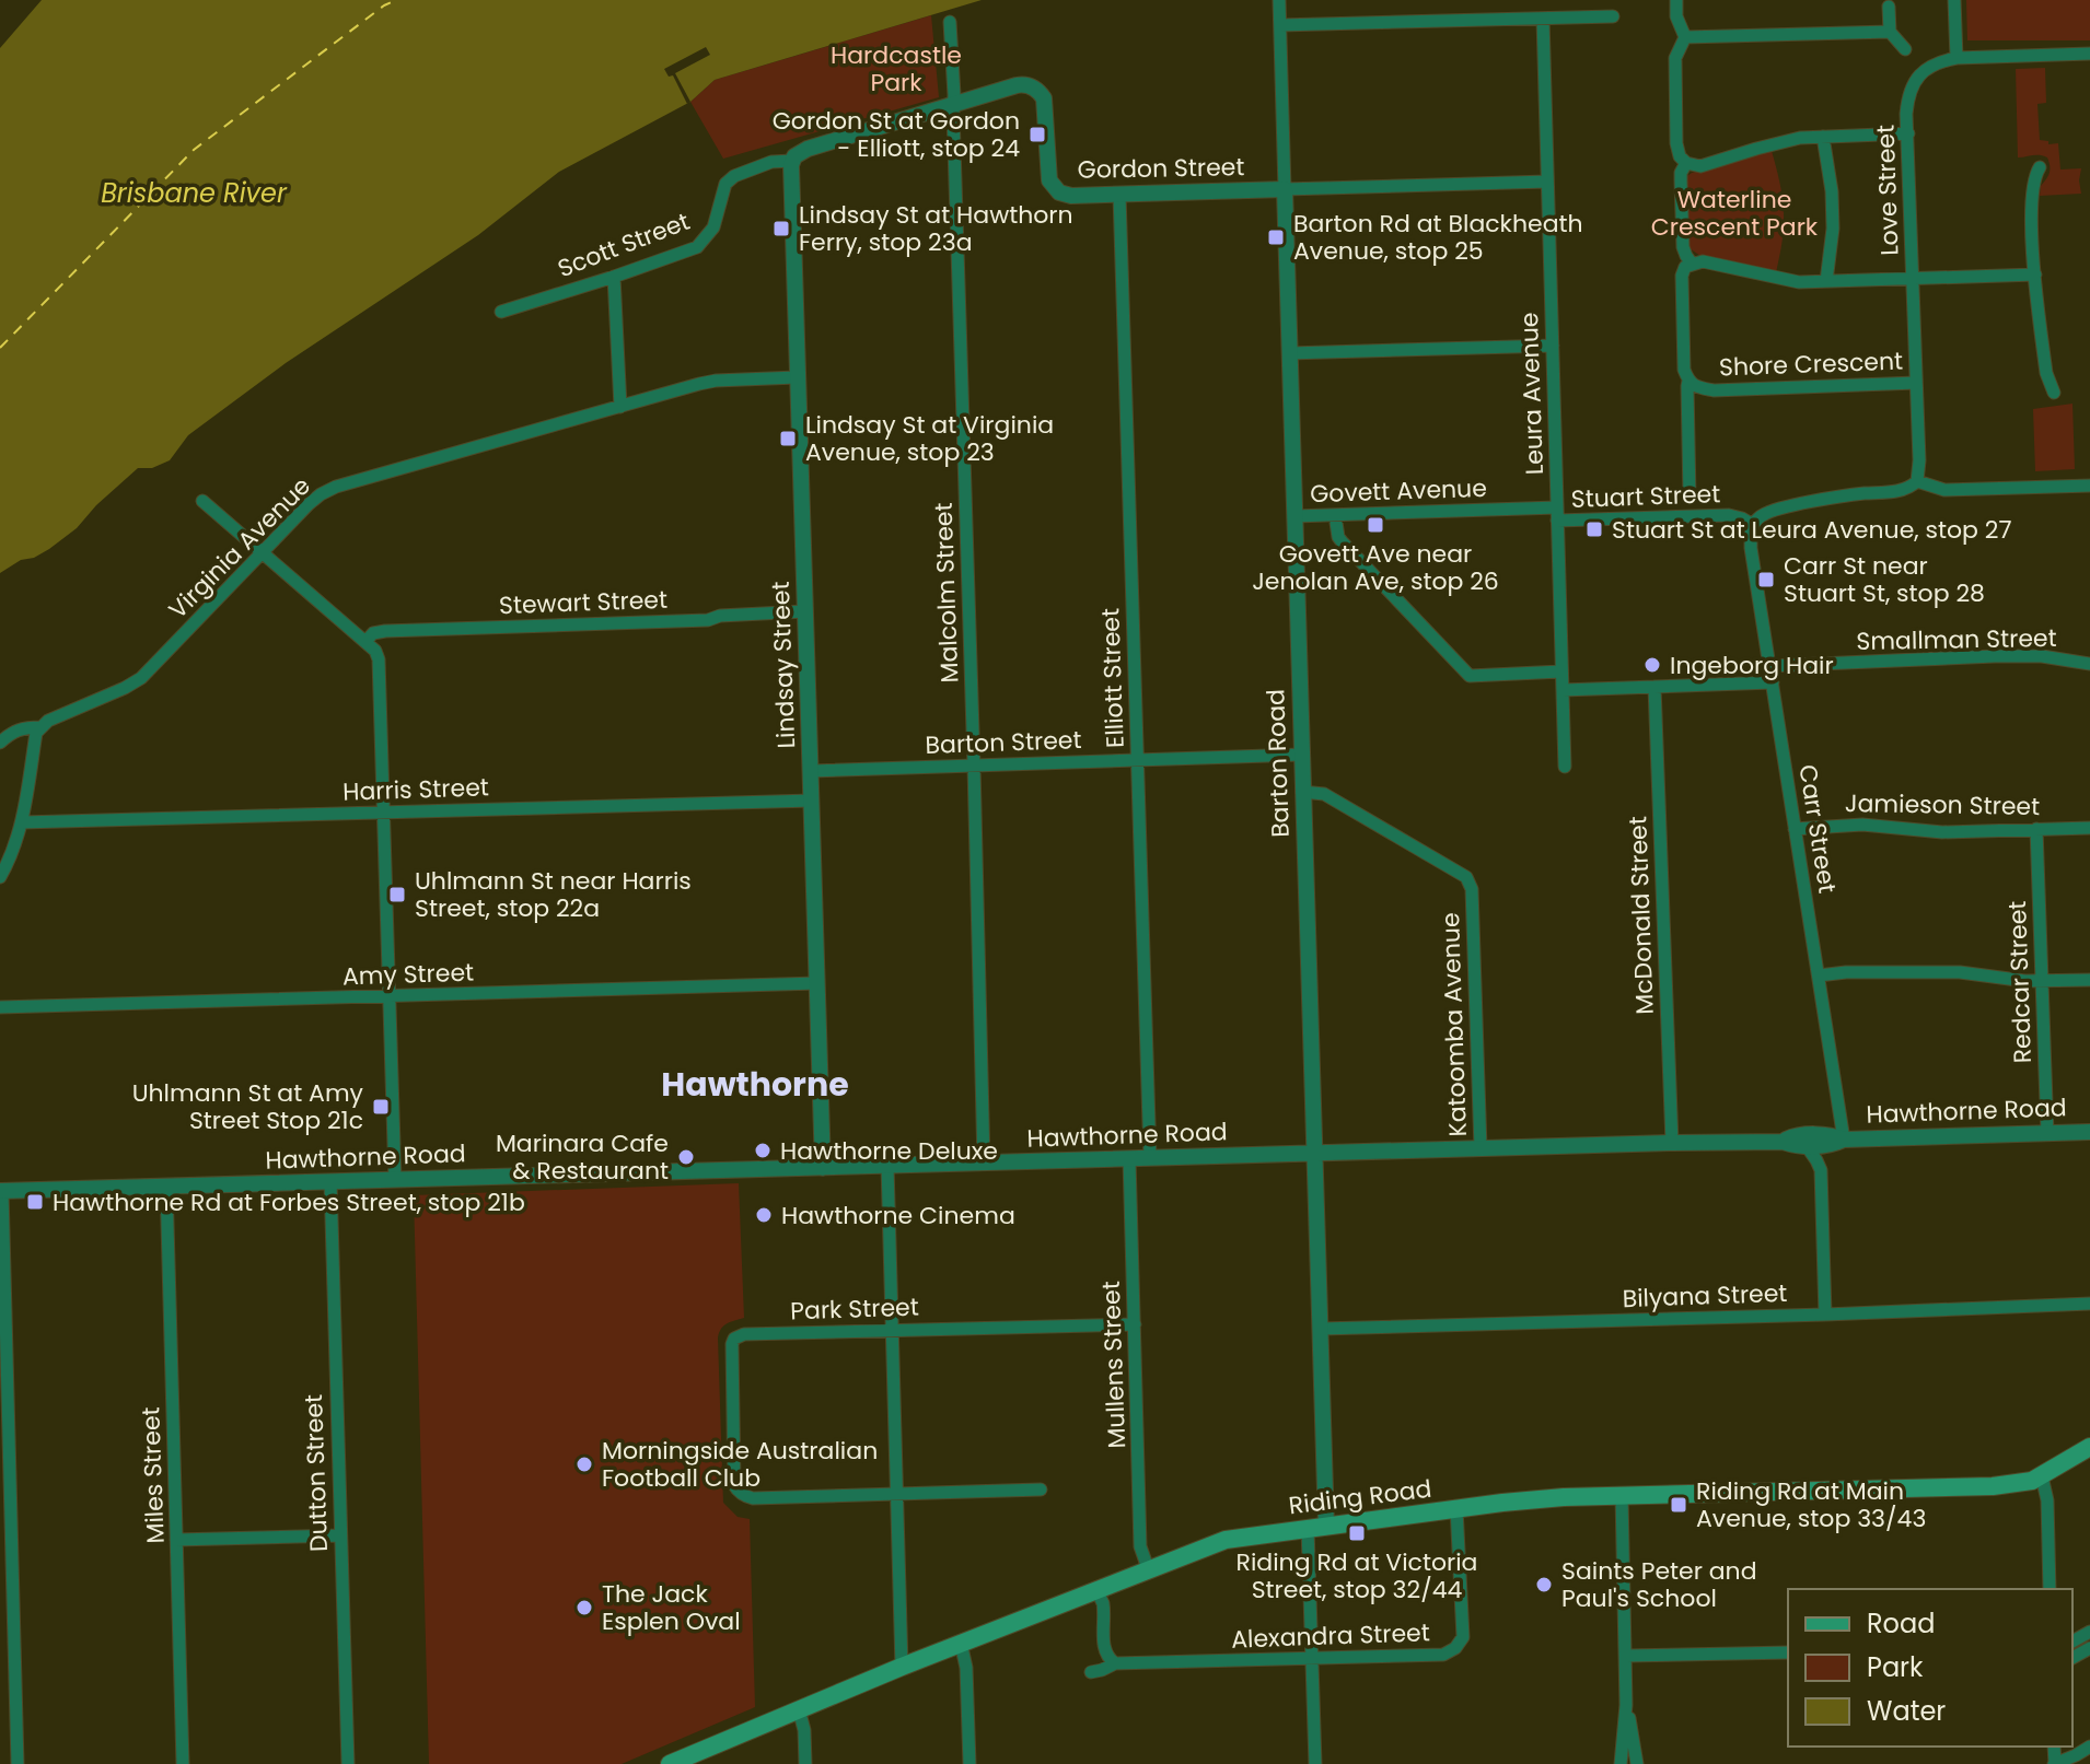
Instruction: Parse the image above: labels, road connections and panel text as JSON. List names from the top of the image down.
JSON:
{
  "streets": {
    "main road": ["Riding Road"],
    "street": [
      "Gordon Street",
      "Love Street",
      "Scott Street",
      "Shore Crescent",
      "Leura Avenue",
      "Govett Avenue",
      "Stuart Street",
      "Virginia Avenue",
      "Malcolm Street",
      "Stewart Street",
      "Smallman Street",
      "Lindsay Street",
      "Elliott Street",
      "Barton Street",
      "Barton Road",
      "Harris Street",
      "Jamieson Street",
      "Carr Street",
      "McDonald Street",
      "Amy Street",
      "Redcar Street",
      "Katoomba Avenue",
      "Hawthorne Road",
      "Bilyana Street",
      "Park Street",
      "Mullens Street",
      "Dutton Street",
      "Miles Street",
      "Alexandra Street"
    ]
  },
  "crossings": [
    ["Gordon Street", "Scott Street"],
    ["Gordon Street", "Leura Avenue"],
    ["Gordon Street", "Malcolm Street"],
    ["Gordon Street", "Lindsay Street"],
    ["Gordon Street", "Elliott Street"],
    ["Gordon Street", "Barton Road"],
    ["Love Street", "Shore Crescent"],
    ["Love Street", "Stuart Street"],
    ["Leura Avenue", "Govett Avenue"],
    ["Leura Avenue", "Stuart Street"],
    ["Govett Avenue", "Stuart Street"],
    ["Govett Avenue", "Barton Road"],
    ["Stuart Street", "Carr Street"],
    ["Virginia Avenue", "Lindsay Street"],
    ["Malcolm Street", "Barton Street"],
    ["Malcolm Street", "Hawthorne Road"],
    ["Stewart Street", "Lindsay Street"],
    ["Smallman Street", "Carr Street"],
    ["Lindsay Street", "Barton Street"],
    ["Lindsay Street", "Harris Street"],
    ["Lindsay Street", "Amy Street"],
    ["Lindsay Street", "Hawthorne Road"],
    ["Elliott Street", "Barton Street"],
    ["Elliott Street", "Hawthorne Road"],
    ["Barton Street", "Barton Road"],
    ["Barton Road", "Katoomba Avenue"],
    ["Barton Road", "Hawthorne Road"],
    ["Barton Road", "Bilyana Street"],
    ["Barton Road", "Riding Road"],
    ["Jamieson Street", "Carr Street"],
    ["Jamieson Street", "Redcar Street"],
    ["Carr Street", "Hawthorne Road"],
    ["McDonald Street", "Hawthorne Road"],
    ["Redcar Street", "Hawthorne Road"],
    ["Katoomba Avenue", "Hawthorne Road"],
    ["Hawthorne Road", "Mullens Street"],
    ["Hawthorne Road", "Dutton Street"],
    ["Hawthorne Road", "Miles Street"],
    ["Park Street", "Mullens Street"],
    ["Mullens Street", "Riding Road"],
    ["Riding Road", "Alexandra Street"]
  ],
  "districts": ["Hawthorne"],
  "water": ["Brisbane River"],
  "parks": ["Hardcastle Park", "Waterline Crescent Park"],
  "places": {
    "transit": [
      "Gordon St at Gordon - Elliott, stop 24",
      "Lindsay St at Hawthorn Ferry, stop 23a",
      "Barton Rd at Blackheath Avenue, stop 25",
      "Lindsay St at Virginia Avenue, stop 23",
      "Govett Ave near Jenolan Ave, stop 26",
      "Stuart St at Leura Avenue, stop 27",
      "Carr St near Stuart St, stop 28",
      "Uhlmann St near Harris Street, stop 22a",
      "Uhlmann St at Amy Street Stop 21c",
      "Hawthorne Rd at Forbes Street, stop 21b",
      "Riding Rd at Main Avenue, stop 33/43",
      "Riding Rd at Victoria Street, stop 32/44"
    ],
    "other": [
      "Ingeborg Hair",
      "Hawthorne Deluxe",
      "Marinara Cafe & Restaurant",
      "Hawthorne Cinema",
      "Morningside Australian Football Club",
      "Saints Peter and Paul's School",
      "The Jack Esplen Oval"
    ]
  },
  "legend": ["Road", "Park", "Water"]
}
